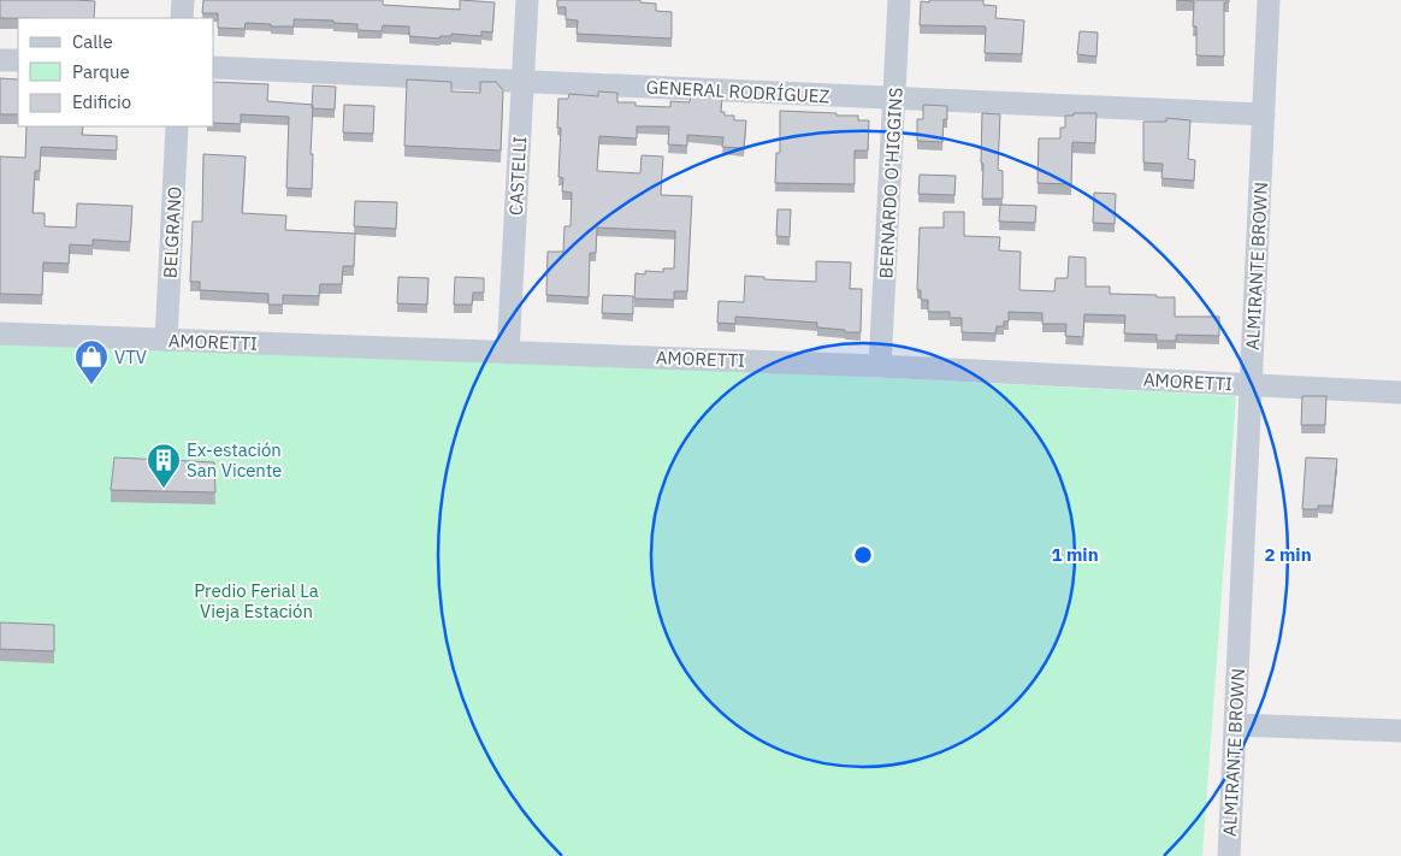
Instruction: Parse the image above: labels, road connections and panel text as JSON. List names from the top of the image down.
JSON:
{
  "streets": {
    "street": [
      "GENERAL RODRÍGUEZ",
      "CASTELLI",
      "BERNARDO O'HIGGINS",
      "BELGRANO",
      "ALMIRANTE BROWN",
      "AMORETTI"
    ]
  },
  "crossings": [
    ["GENERAL RODRÍGUEZ", "CASTELLI"],
    ["GENERAL RODRÍGUEZ", "BERNARDO O'HIGGINS"],
    ["GENERAL RODRÍGUEZ", "ALMIRANTE BROWN"],
    ["CASTELLI", "AMORETTI"],
    ["BERNARDO O'HIGGINS", "AMORETTI"],
    ["BELGRANO", "AMORETTI"],
    ["ALMIRANTE BROWN", "AMORETTI"]
  ],
  "parks": ["Predio Ferial La Vieja Estación"],
  "places": {
    "shop": ["VTV"],
    "building": ["Ex-estación San Vicente"]
  },
  "legend": ["Calle", "Parque", "Edificio"],
  "rings": ["1 min", "2 min"]
}
